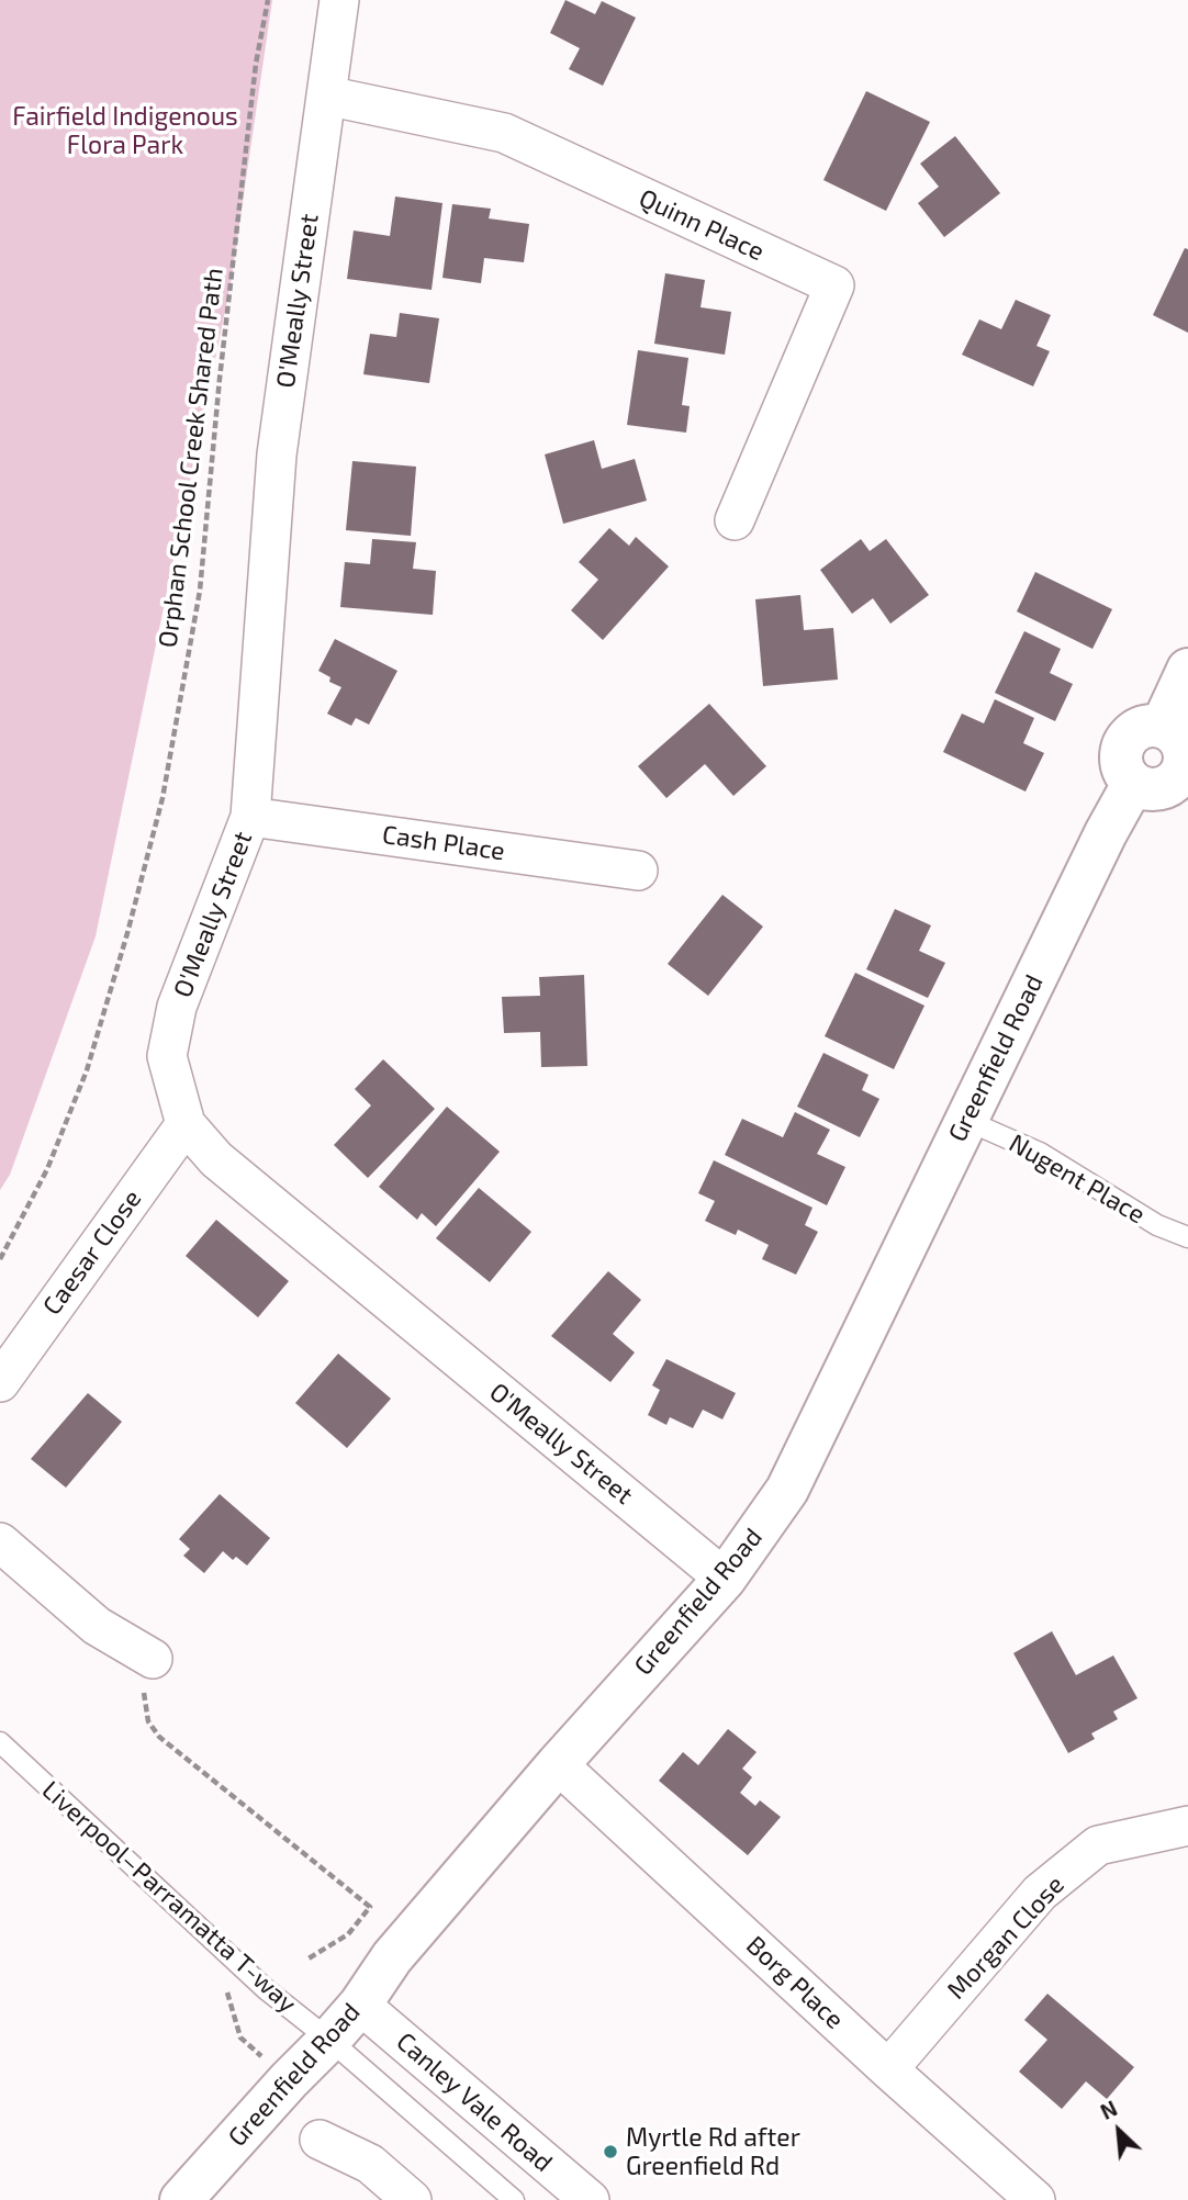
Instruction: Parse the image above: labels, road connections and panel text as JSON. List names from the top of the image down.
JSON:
{
  "streets": {
    "street": [
      "Quinn Place",
      "O'Meally Street",
      "Cash Place",
      "Greenfield Road",
      "Caesar Close",
      "Morgan Close",
      "Borg Place",
      "Canley Vale Road"
    ],
    "lane": ["Nugent Place", "Liverpool–Parramatta T-way"],
    "path": ["Orphan School Creek Shared Path"]
  },
  "crossings": [
    ["Quinn Place", "O'Meally Street"],
    ["O'Meally Street", "Cash Place"],
    ["O'Meally Street", "Greenfield Road"],
    ["O'Meally Street", "Caesar Close"],
    ["Greenfield Road", "Nugent Place"],
    ["Greenfield Road", "Liverpool–Parramatta T-way"],
    ["Greenfield Road", "Borg Place"],
    ["Greenfield Road", "Canley Vale Road"],
    ["Morgan Close", "Borg Place"]
  ],
  "parks": ["Fairfield Indigenous Flora Park"],
  "places": ["Myrtle Rd after Greenfield Rd"],
  "north": "top left"
}
